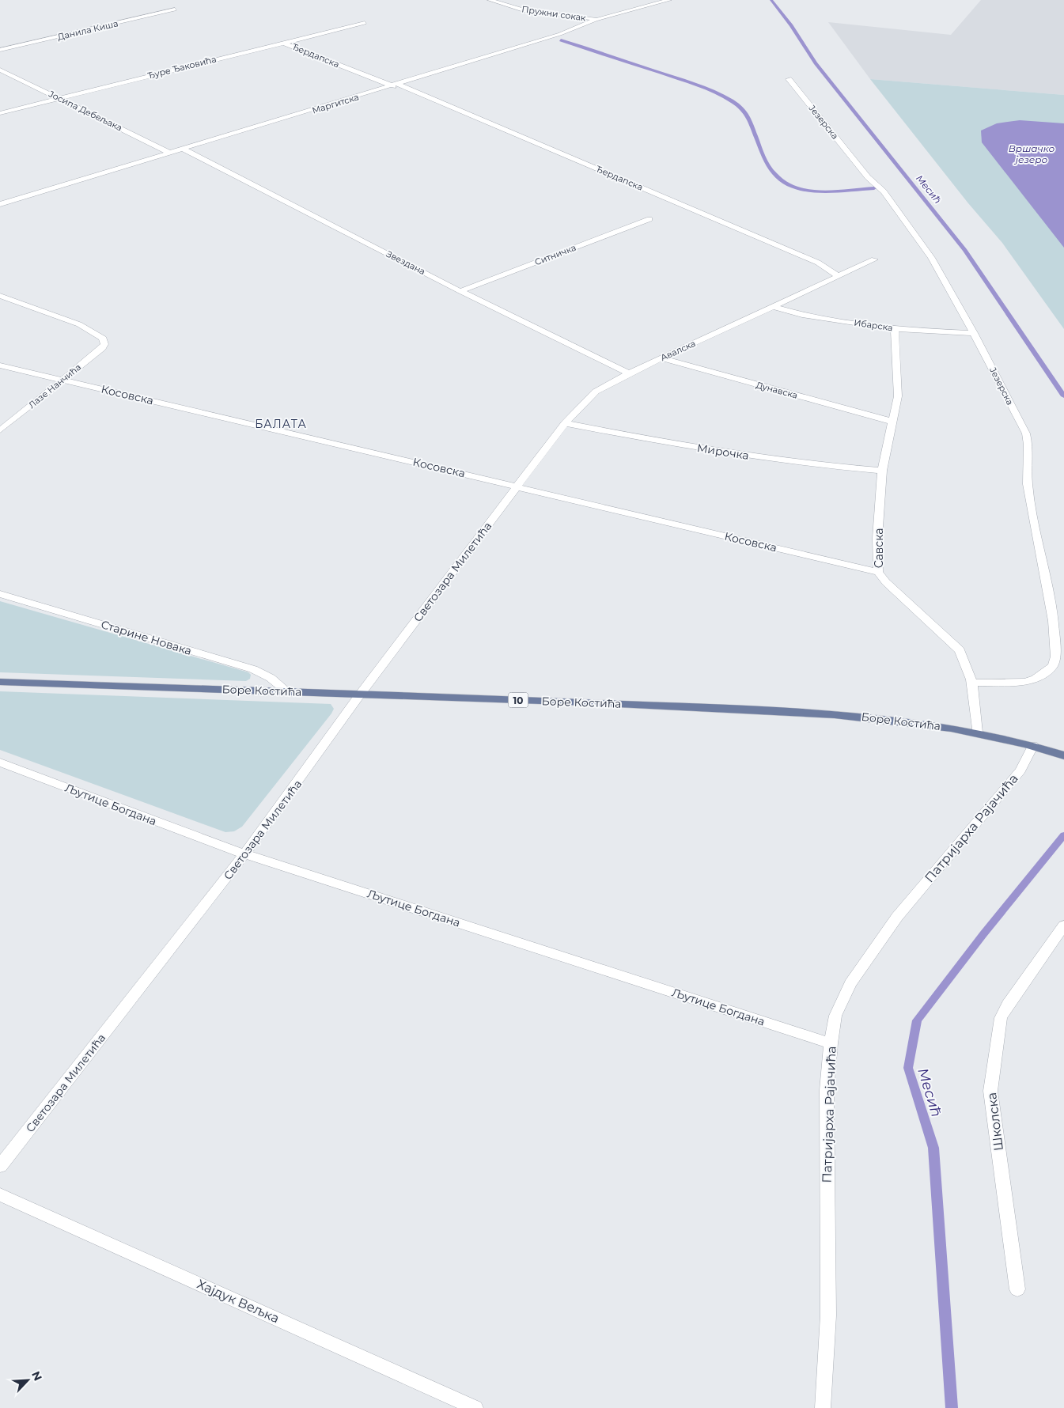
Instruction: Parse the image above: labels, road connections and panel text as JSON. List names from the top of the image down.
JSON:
{
  "streets": {
    "main road": ["Боре Костића", "10"],
    "street": [
      "Пружни сокак",
      "Данила Киша",
      "Ђердапска",
      "Ђуре Ђаковића",
      "Маргитска",
      "Јосипа Дебељака",
      "Језерска",
      "Ситничка",
      "Звездана",
      "Ибарска",
      "Авалска",
      "Лазе Нанчића",
      "Дунавска",
      "Косовска",
      "Мирочка",
      "Савска",
      "Светозара Милетића",
      "Старине Новака",
      "Љутице Богдана",
      "Патријарха Рајачића",
      "Школска",
      "Хајдук Вељка"
    ]
  },
  "crossings": [
    ["Пружни сокак", "Маргитска"],
    ["Ђердапска", "Ђуре Ђаковића"],
    ["Ђердапска", "Маргитска"],
    ["Ђердапска", "Авалска"],
    ["Ђуре Ђаковића", "Јосипа Дебељака"],
    ["Маргитска", "Јосипа Дебељака"],
    ["Маргитска", "Звездана"],
    ["Језерска", "Ибарска"],
    ["Језерска", "Савска"],
    ["Ситничка", "Звездана"],
    ["Звездана", "Авалска"],
    ["Ибарска", "Авалска"],
    ["Ибарска", "Савска"],
    ["Авалска", "Дунавска"],
    ["Авалска", "Косовска"],
    ["Авалска", "Мирочка"],
    ["Авалска", "Светозара Милетића"],
    ["Лазе Нанчића", "Косовска"],
    ["Дунавска", "Савска"],
    ["Косовска", "Савска"],
    ["Косовска", "Светозара Милетића"],
    ["Мирочка", "Савска"],
    ["Савска", "Боре Костића"],
    ["Светозара Милетића", "Боре Костића"],
    ["Светозара Милетића", "Љутице Богдана"],
    ["Старине Новака", "Боре Костића"],
    ["Боре Костића", "Патријарха Рајачића"],
    ["Љутице Богдана", "Патријарха Рајачића"]
  ],
  "districts": ["БАЛАТА"],
  "water": ["Вршачко језеро", "Месић"],
  "north": "top right"
}
